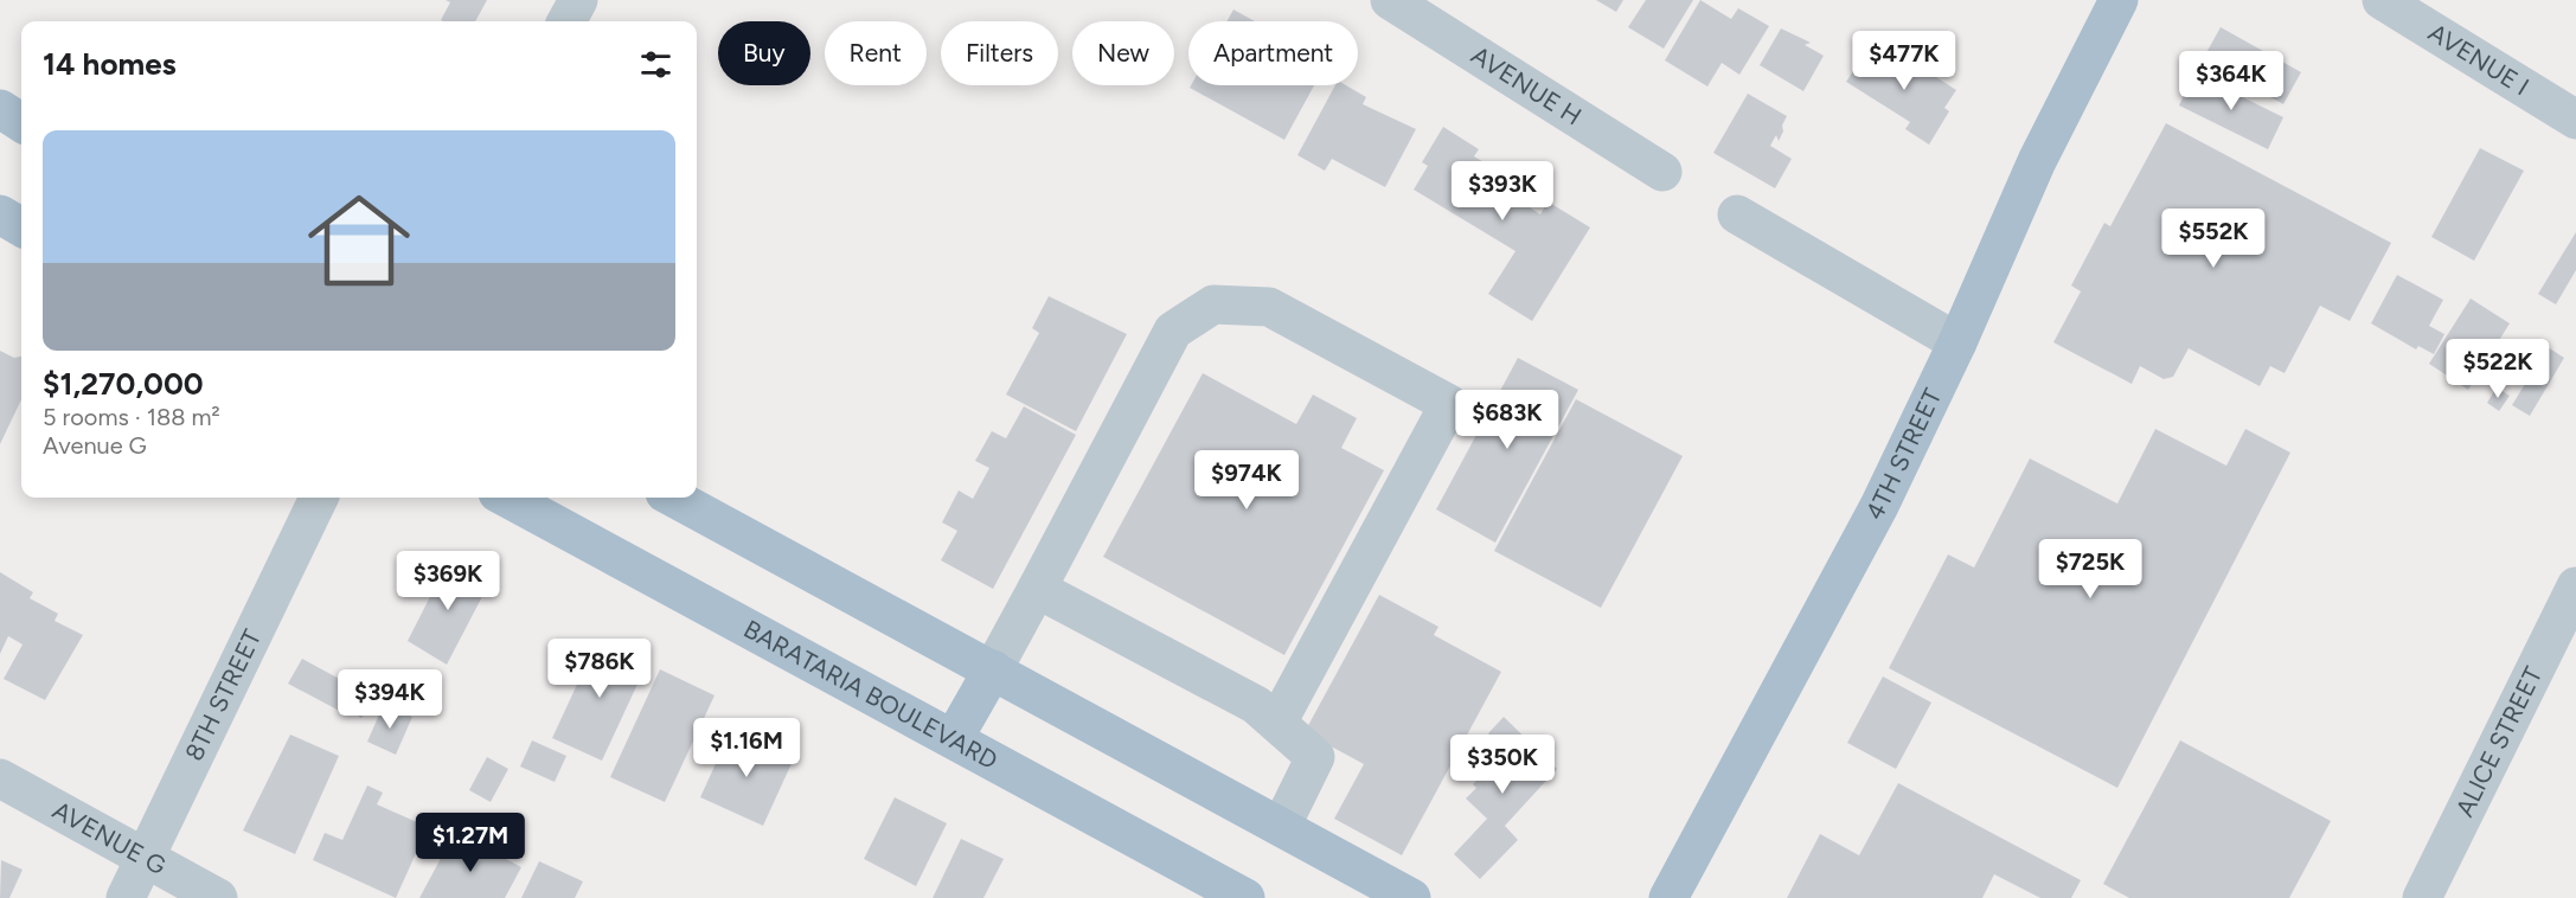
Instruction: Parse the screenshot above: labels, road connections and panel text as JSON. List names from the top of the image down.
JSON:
{
  "streets": {
    "main road": ["4TH STREET", "BARATARIA BOULEVARD"],
    "street": [
      "AVENUE I",
      "AVENUE H",
      "8TH STREET",
      "ALICE STREET",
      "AVENUE G"
    ]
  },
  "crossings": [
    ["8TH STREET", "AVENUE G"]
  ],
  "page": {
    "chip": [
      "Buy",
      "Rent",
      "Filters",
      "New",
      "Apartment"
    ],
    "heading": "14 homes",
    "price": [
      "$477K",
      "$364K",
      "$393K",
      "$552K",
      "$522K",
      "$683K",
      "$974K",
      "$725K",
      "$369K",
      "$786K",
      "$394K",
      "$1.16M",
      "$350K",
      "$1.27M"
    ],
    "list": [
      {
        "name": "$1,270,000",
        "note": "5 rooms · 188 m² · Avenue G"
      }
    ]
  }
}
